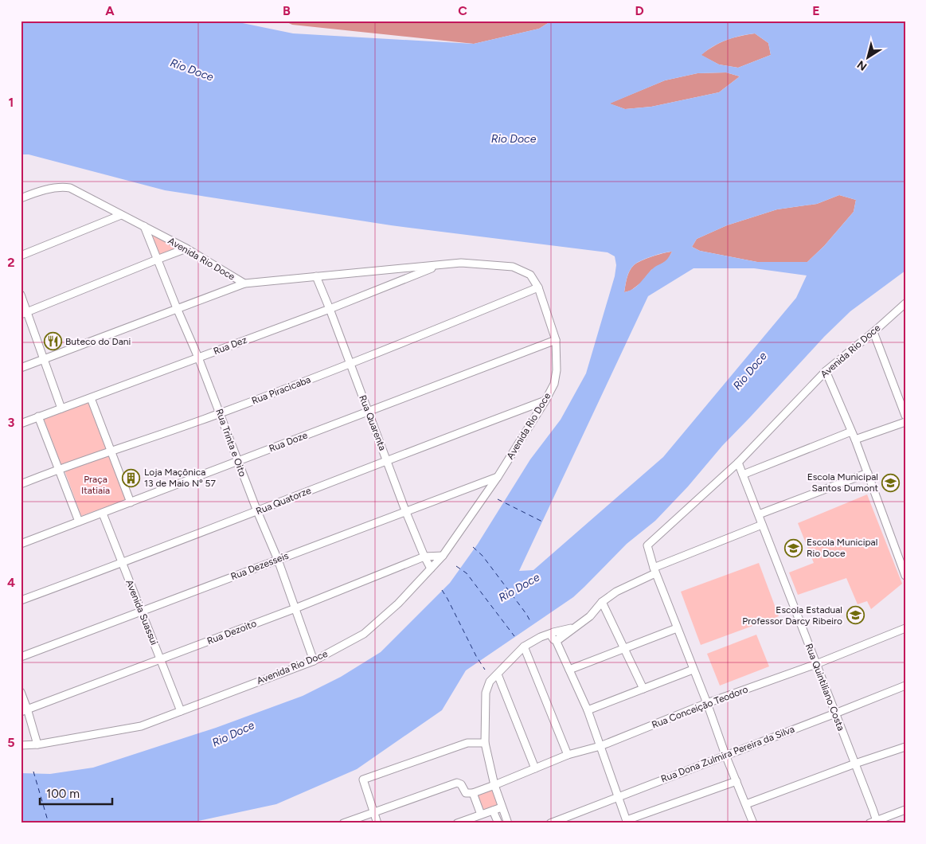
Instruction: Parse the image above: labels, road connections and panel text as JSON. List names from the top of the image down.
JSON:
{
  "streets": {
    "street": [
      "Avenida Rio Doce",
      "Rua Dez",
      "Rua Piracicaba",
      "Rua Quarenta",
      "Rua Doze",
      "Rua Trinta e Oito",
      "Rua Quatorze",
      "Rua Dezesseis",
      "Avenida Suassui",
      "Rua Dezoito",
      "Rua Quintiliano Costa",
      "Rua Conceição Teodoro",
      "Rua Dona Zulmira Pereira da Silva"
    ]
  },
  "crossings": [
    ["Avenida Rio Doce", "Rua Dez"],
    ["Avenida Rio Doce", "Rua Piracicaba"],
    ["Avenida Rio Doce", "Rua Quarenta"],
    ["Avenida Rio Doce", "Rua Doze"],
    ["Avenida Rio Doce", "Rua Trinta e Oito"],
    ["Avenida Rio Doce", "Rua Quatorze"],
    ["Avenida Rio Doce", "Rua Dezesseis"],
    ["Avenida Rio Doce", "Avenida Suassui"],
    ["Avenida Rio Doce", "Rua Dezoito"],
    ["Avenida Rio Doce", "Rua Quintiliano Costa"],
    ["Rua Dez", "Rua Quarenta"],
    ["Rua Dez", "Rua Trinta e Oito"],
    ["Rua Piracicaba", "Rua Quarenta"],
    ["Rua Piracicaba", "Rua Trinta e Oito"],
    ["Rua Quarenta", "Rua Doze"],
    ["Rua Quarenta", "Rua Quatorze"],
    ["Rua Quarenta", "Rua Dezesseis"],
    ["Rua Quarenta", "Rua Dezoito"],
    ["Rua Doze", "Rua Trinta e Oito"],
    ["Rua Doze", "Avenida Suassui"],
    ["Rua Trinta e Oito", "Rua Quatorze"],
    ["Rua Trinta e Oito", "Rua Dezesseis"],
    ["Rua Trinta e Oito", "Rua Dezoito"],
    ["Rua Quatorze", "Avenida Suassui"],
    ["Rua Dezesseis", "Avenida Suassui"],
    ["Avenida Suassui", "Rua Dezoito"],
    ["Rua Quintiliano Costa", "Rua Conceição Teodoro"],
    ["Rua Quintiliano Costa", "Rua Dona Zulmira Pereira da Silva"]
  ],
  "water": ["Rio Doce"],
  "parks": ["Praça Itatiaia"],
  "places": {
    "restaurant": ["Buteco do Dani"],
    "building": ["Loja Maçônica 13 de Maio Nº 57"],
    "school or university": ["Escola Municipal Santos Dumont", "Escola Municipal Rio Doce", "Escola Estadual Professor Darcy Ribeiro"]
  },
  "scale_bar": "100 m",
  "north": "bottom left",
  "grid": {
    "columns": [
      "A",
      "B",
      "C",
      "D",
      "E"
    ],
    "rows": [
      "1",
      "2",
      "3",
      "4",
      "5"
    ]
  }
}
